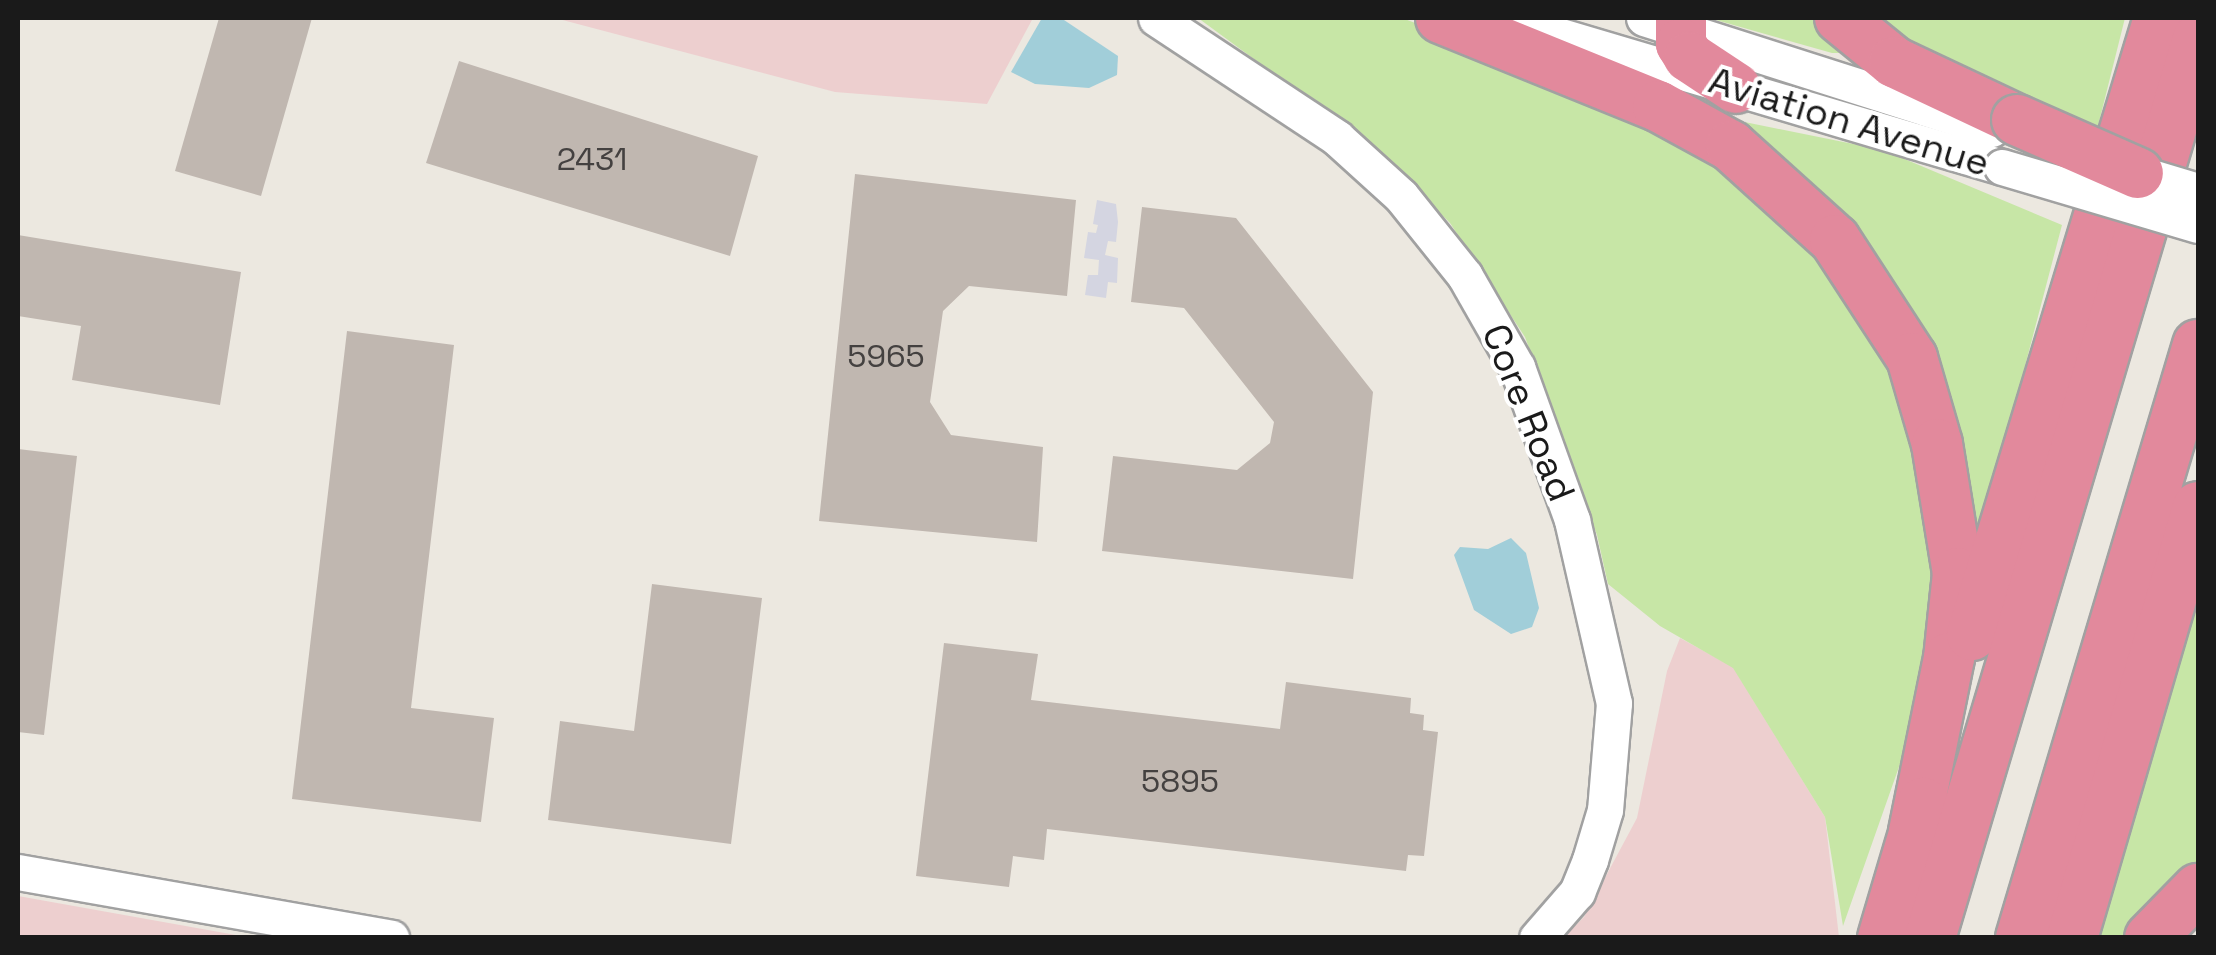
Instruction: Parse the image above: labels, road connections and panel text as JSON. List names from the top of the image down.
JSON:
{
  "streets": {
    "street": ["Aviation Avenue", "Core Road"]
  },
  "house_numbers": ["2431", "5965", "5895"]
}
